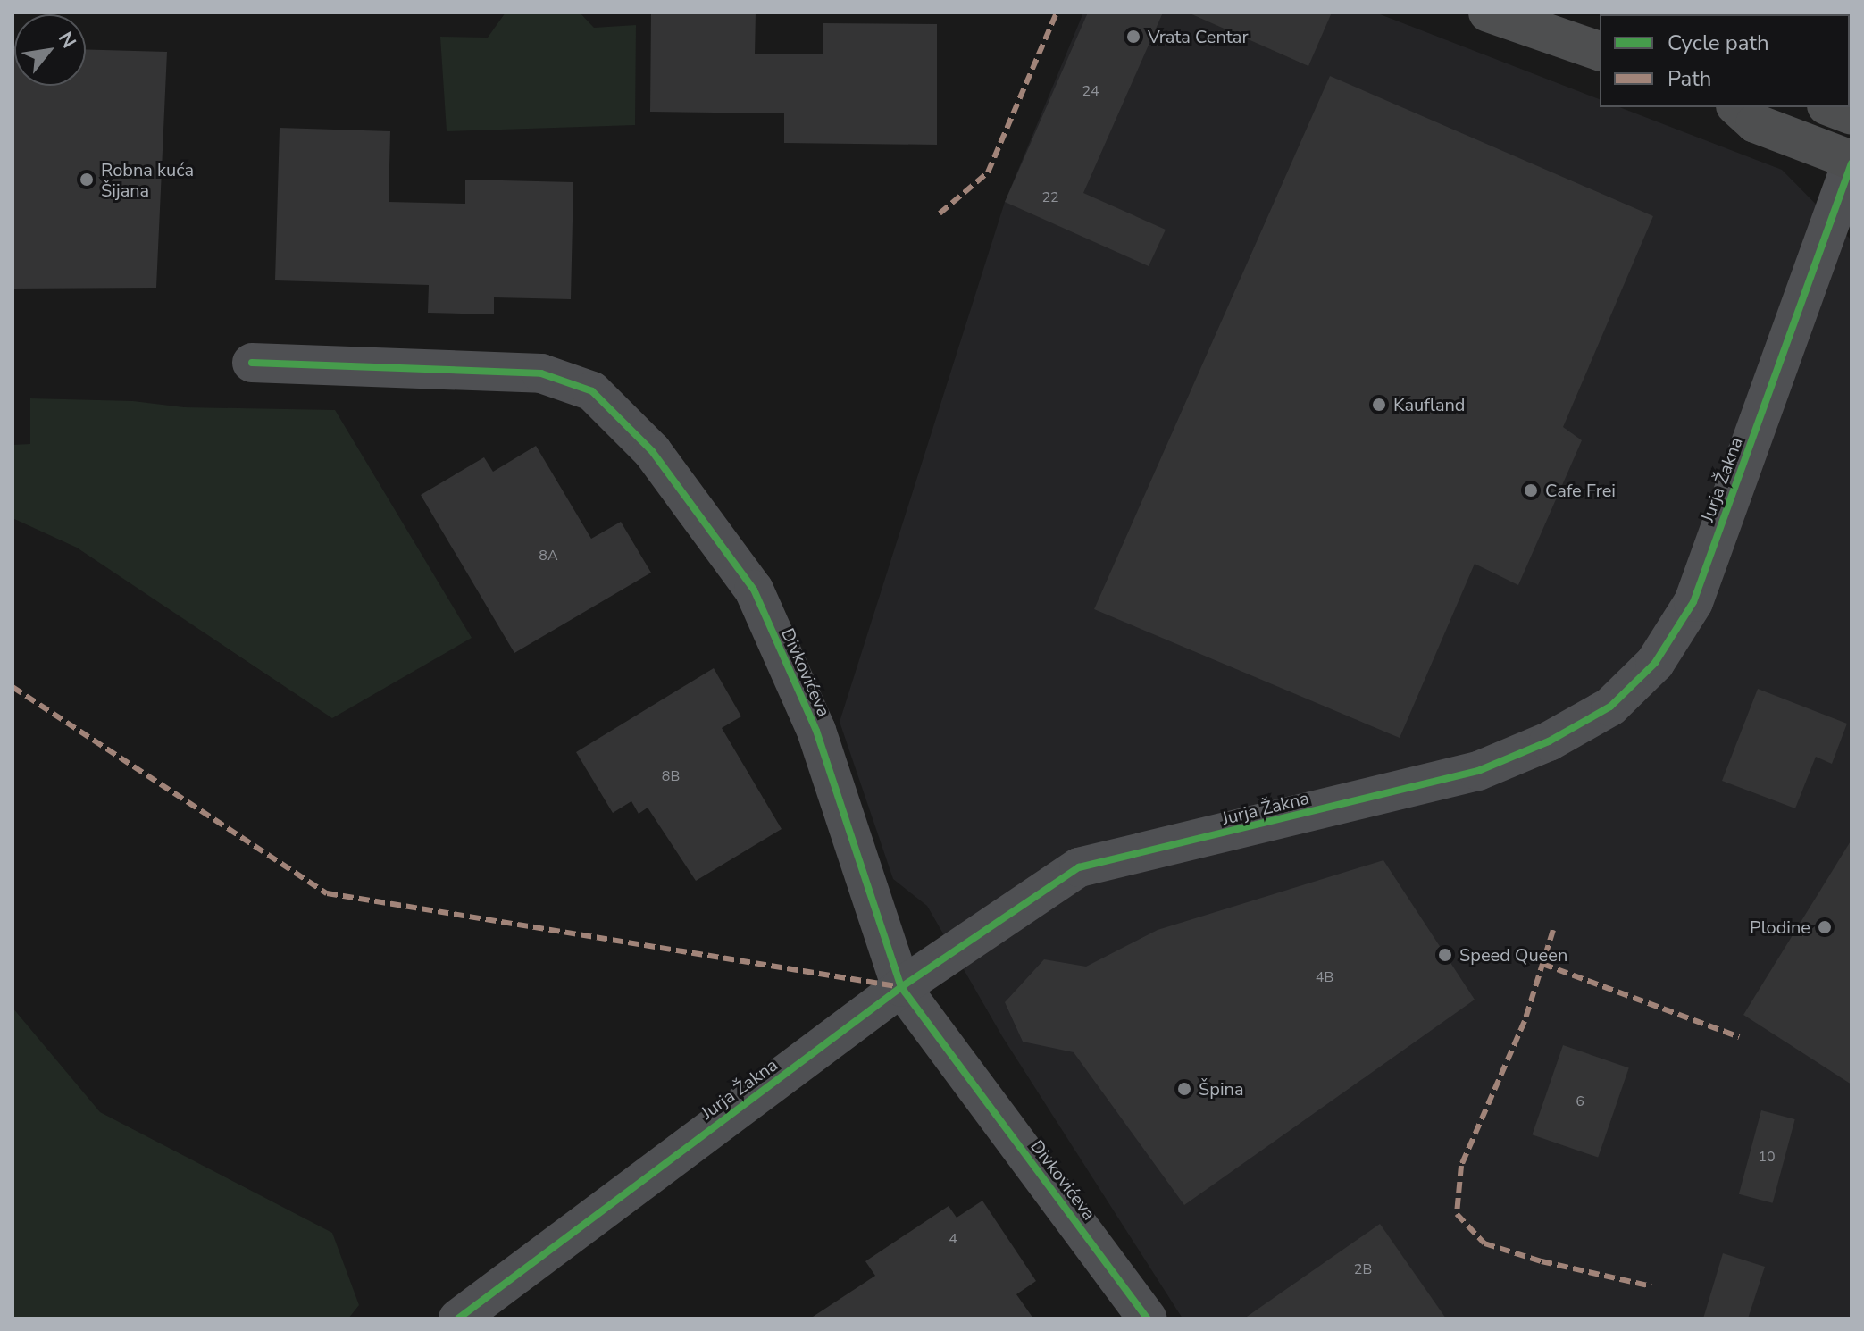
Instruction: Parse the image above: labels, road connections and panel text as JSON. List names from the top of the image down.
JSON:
{
  "streets": {
    "street": ["Jurja Žakna", "Divkovićeva"]
  },
  "crossings": [
    ["Jurja Žakna", "Divkovićeva"]
  ],
  "places": [
    "Vrata Centar",
    "Robna kuća Šijana",
    "Kaufland",
    "Cafe Frei",
    "Plodine",
    "Speed Queen",
    "Špina"
  ],
  "house_numbers": [
    "24",
    "22",
    "8A",
    "8B",
    "4B",
    "6",
    "10",
    "4",
    "2B"
  ],
  "legend": ["Cycle path", "Path"],
  "north": "top right"
}
